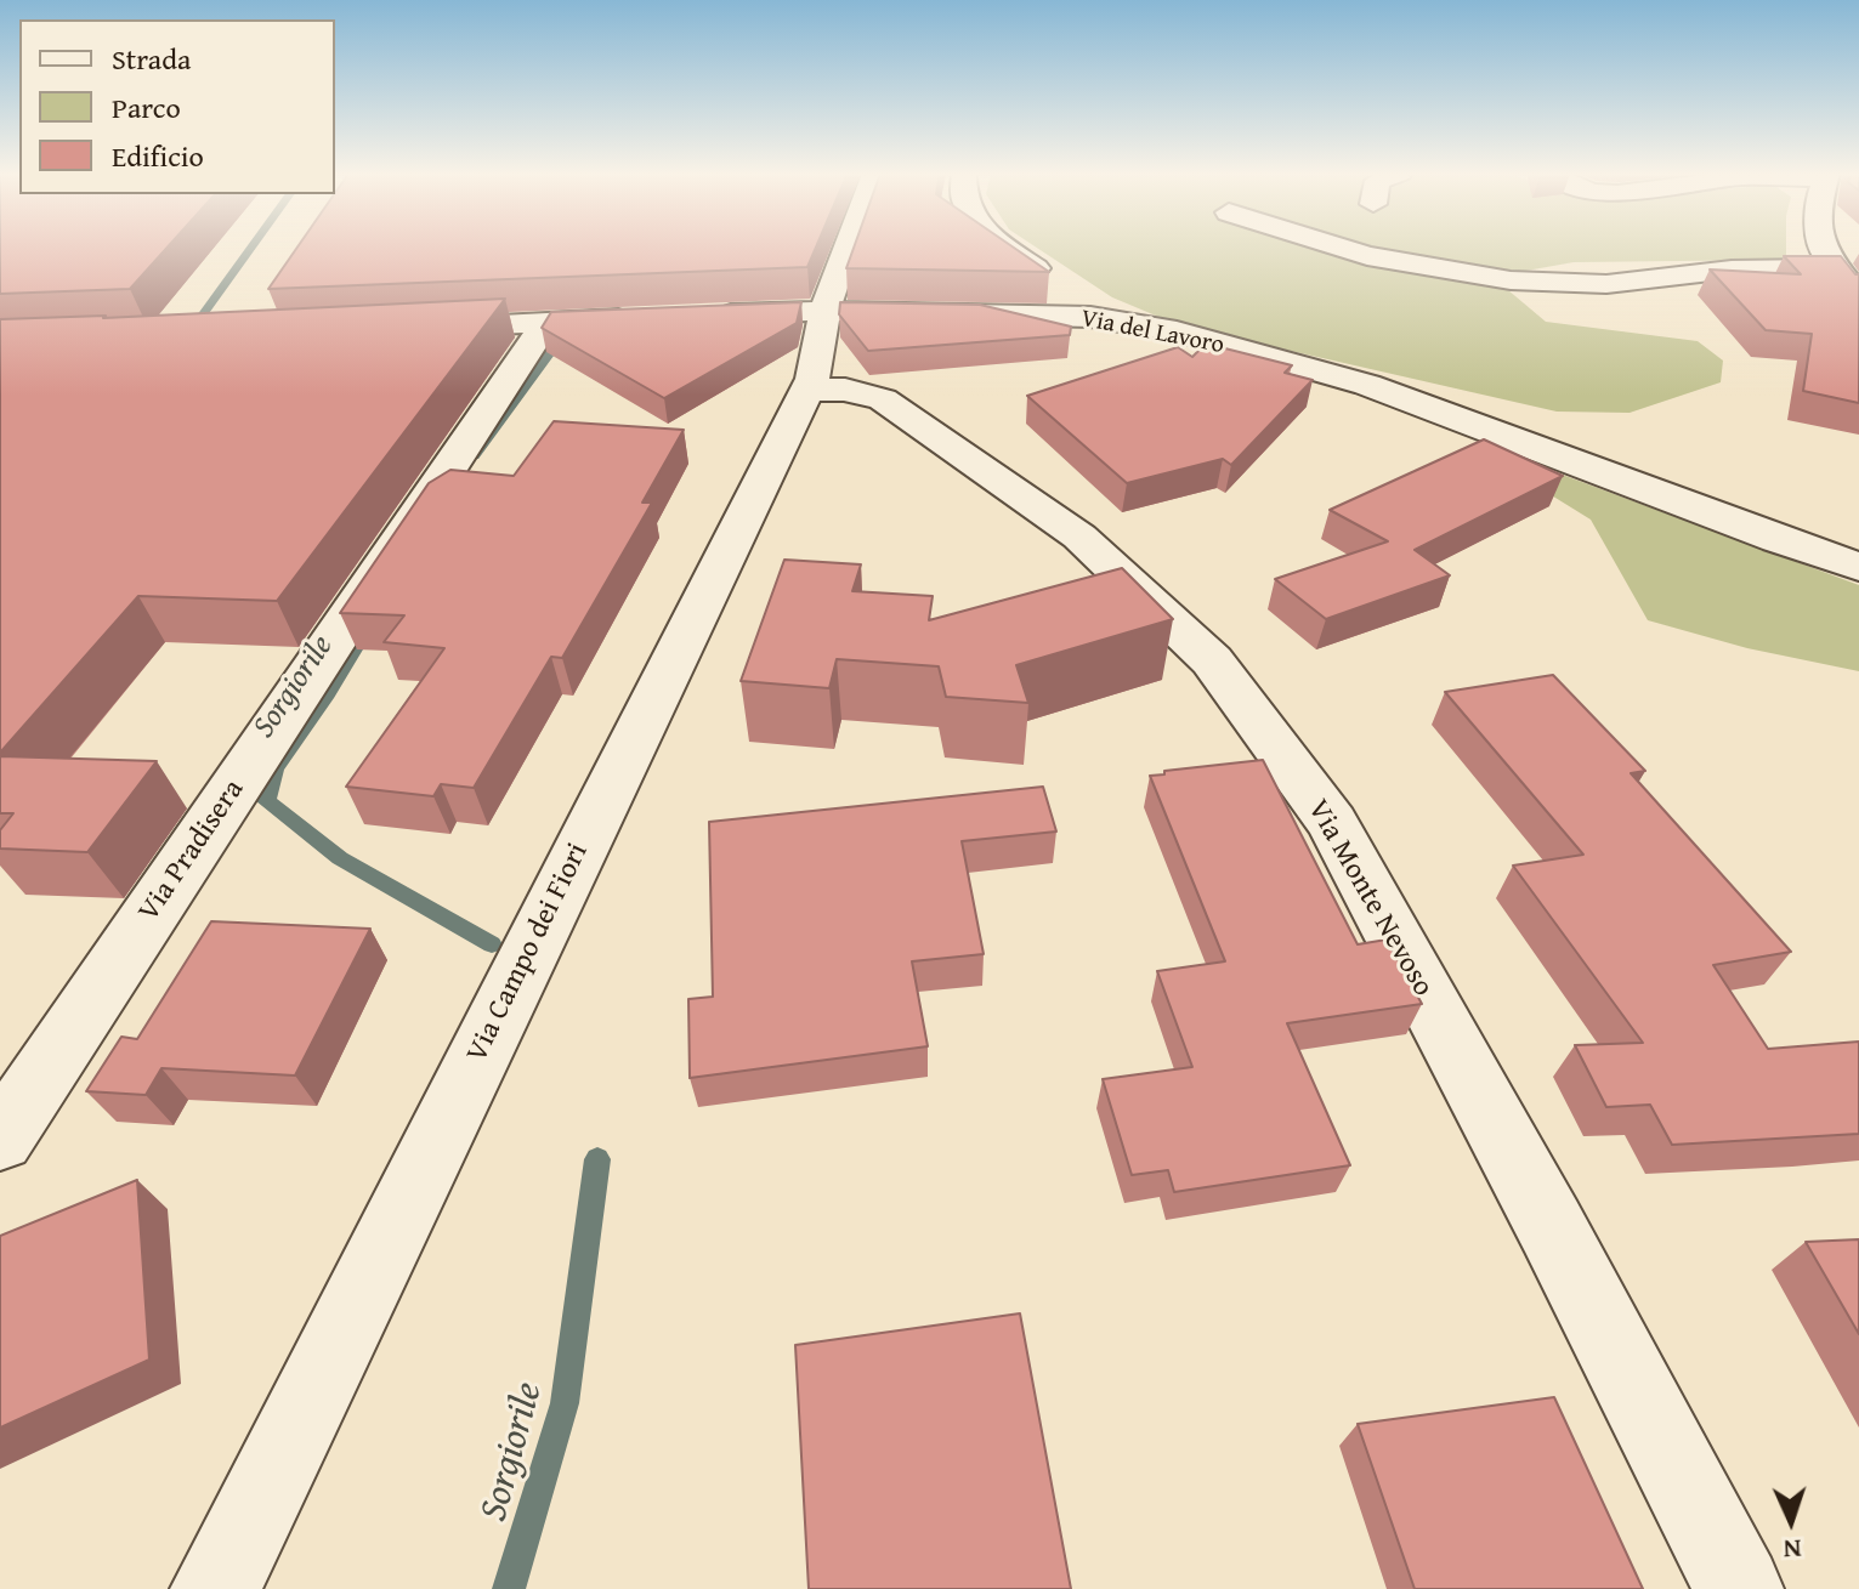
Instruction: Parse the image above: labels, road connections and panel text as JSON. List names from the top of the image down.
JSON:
{
  "streets": {
    "street": [
      "Via del Lavoro",
      "Via Pradisera",
      "Via Monte Nevoso",
      "Via Campo dei Fiori"
    ]
  },
  "crossings": [
    ["Via del Lavoro", "Via Campo dei Fiori"],
    ["Via Monte Nevoso", "Via Campo dei Fiori"]
  ],
  "water": ["Sorgiorile"],
  "legend": ["Strada", "Parco", "Edificio"],
  "north": "bottom"
}
